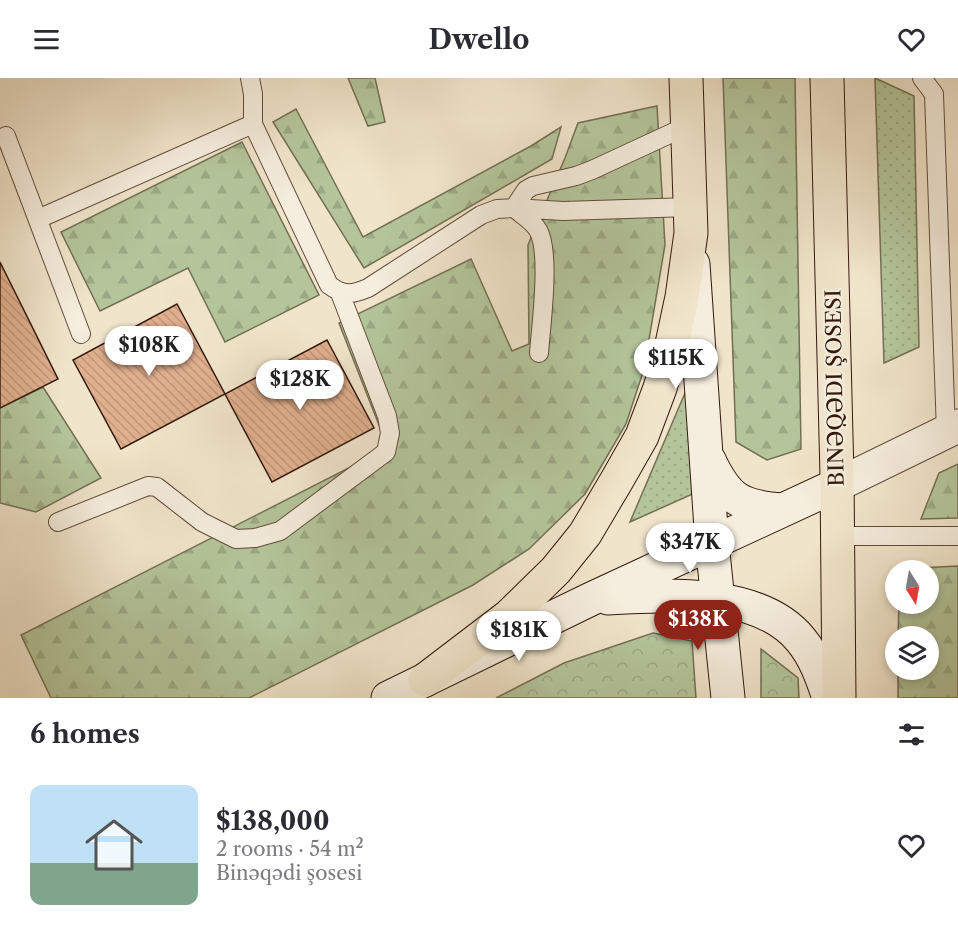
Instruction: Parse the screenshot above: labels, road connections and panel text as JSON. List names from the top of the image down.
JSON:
{
  "streets": {
    "main road": ["BINƏQƏDI ŞOSESI"]
  },
  "north": "bottom",
  "page": {
    "header": "Dwello",
    "price": [
      "$108K",
      "$115K",
      "$128K",
      "$347K",
      "$138K",
      "$181K"
    ],
    "heading": "6 homes",
    "list": [
      {
        "name": "$138,000",
        "note": "2 rooms · 54 m² · Binəqədi şosesi"
      }
    ]
  }
}
